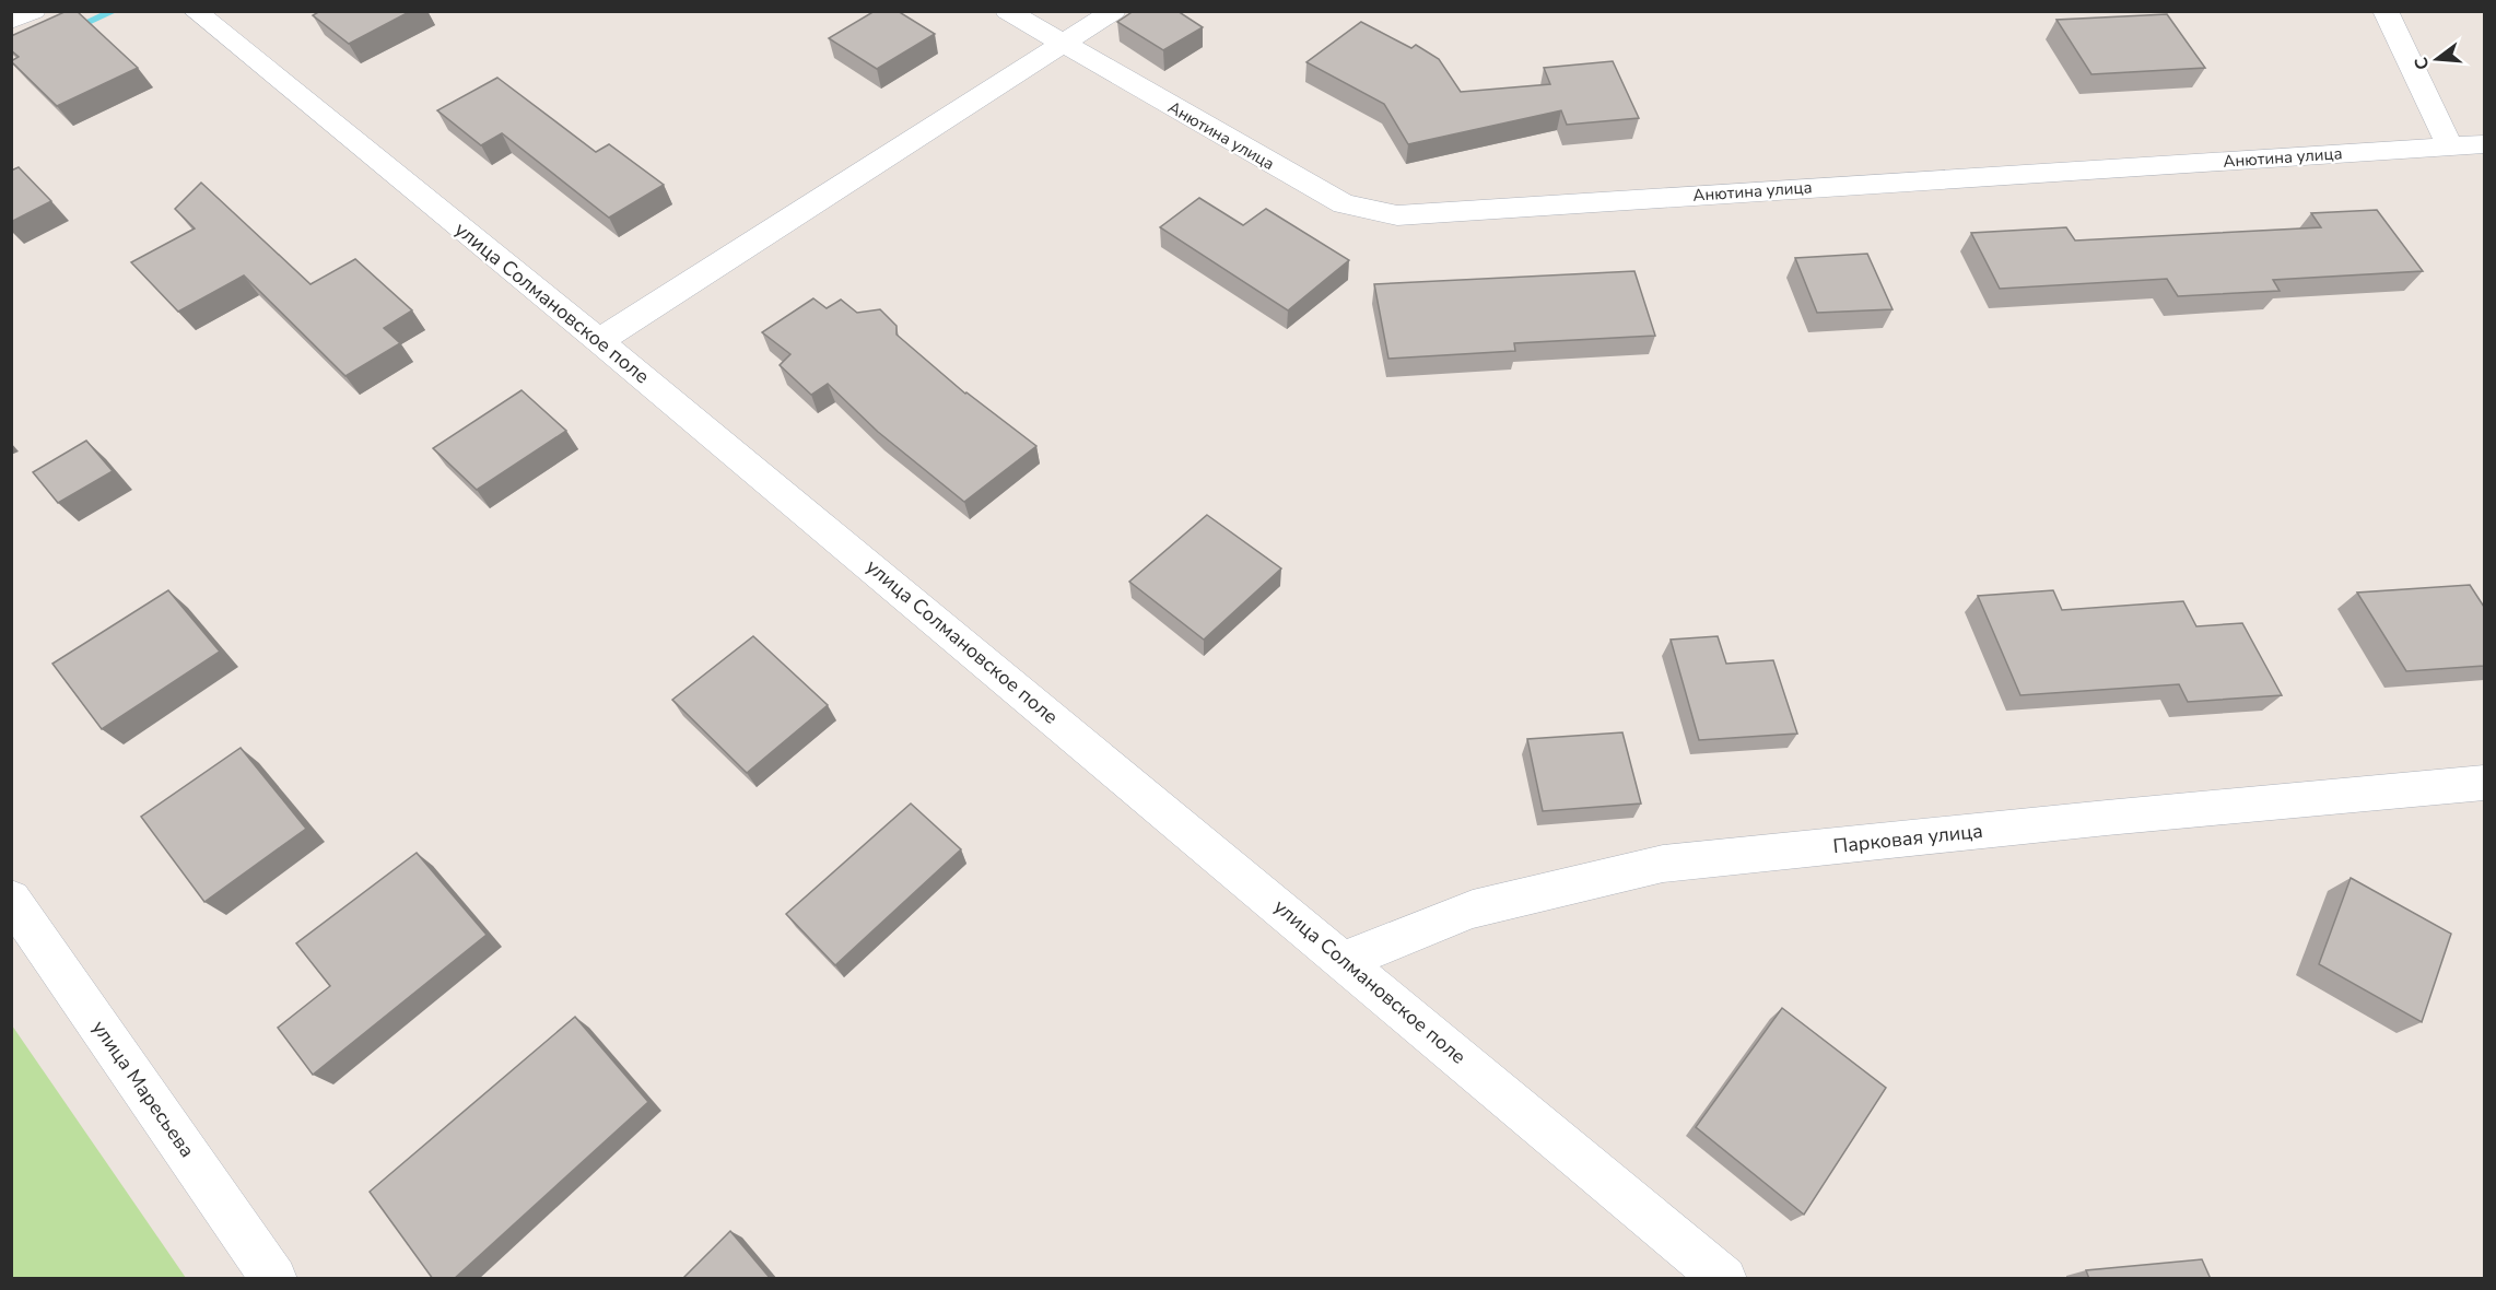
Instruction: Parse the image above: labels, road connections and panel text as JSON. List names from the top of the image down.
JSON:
{
  "streets": {
    "street": [
      "Анютина улица",
      "улица Солмановское поле",
      "Парковая улица",
      "улица Маресьева"
    ]
  },
  "crossings": [
    ["улица Солмановское поле", "Парковая улица"]
  ],
  "north": "left"
}
